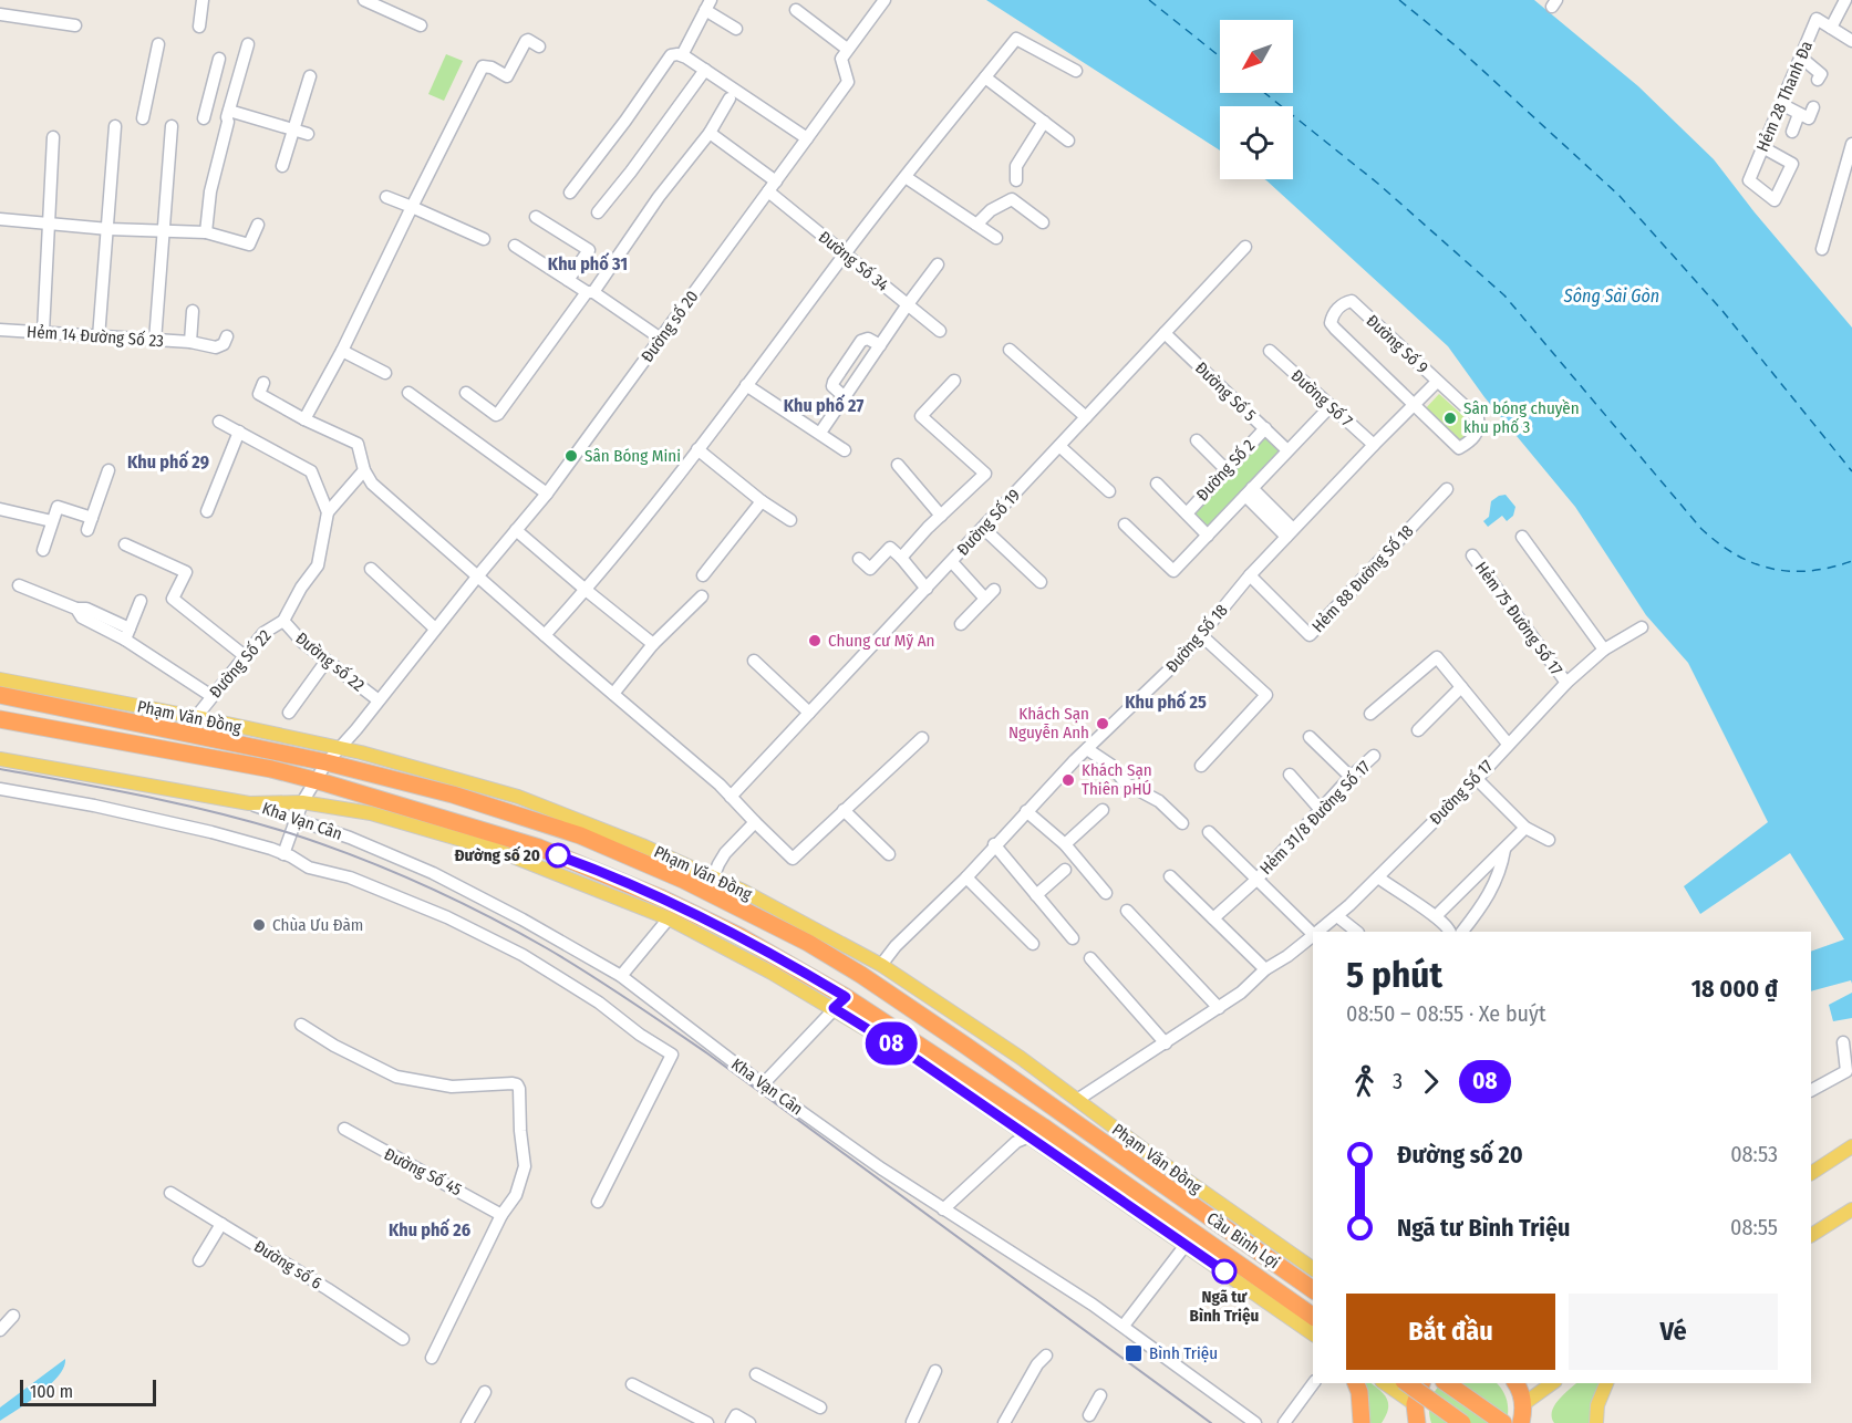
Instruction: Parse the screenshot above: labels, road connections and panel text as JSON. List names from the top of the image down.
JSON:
{
  "streets": {
    "highway": ["Phạm Văn Đồng", "Cầu Bình Lợi"],
    "street": [
      "Hẻm 28 Thanh Đa",
      "Đường Số 34",
      "Đường số 20",
      "Hẻm 14 Đường Số 23",
      "Đường Số 9",
      "Đường Số 5",
      "Đường Số 7",
      "Đường Số 2",
      "Đường Số 19",
      "Hẻm 88 Đường Số 18",
      "Hẻm 75 Đường Số 17",
      "Đường Số 18",
      "Đường số 22",
      "Đường Số 22",
      "Đường Số 17",
      "Hẻm 31/8 Đường Số 17",
      "Kha Vạn Cân",
      "Đường Số 45",
      "Đường số 6"
    ]
  },
  "crossings": [
    ["Đường Số 34", "Đường số 20"],
    ["Đường số 20", "Đường số 22"],
    ["Đường số 20", "Phạm Văn Đồng"],
    ["Đường số 20", "Kha Vạn Cân"],
    ["Đường Số 9", "Đường Số 18"],
    ["Đường Số 5", "Đường Số 2"],
    ["Đường Số 5", "Đường Số 19"],
    ["Đường Số 7", "Đường Số 2"],
    ["Đường Số 7", "Đường Số 18"],
    ["Đường Số 2", "Đường Số 18"],
    ["Hẻm 88 Đường Số 18", "Đường Số 18"],
    ["Hẻm 75 Đường Số 17", "Đường Số 17"],
    ["Đường Số 18", "Phạm Văn Đồng"],
    ["Đường số 22", "Đường Số 22"],
    ["Đường Số 22", "Phạm Văn Đồng"],
    ["Phạm Văn Đồng", "Đường Số 17"],
    ["Phạm Văn Đồng", "Cầu Bình Lợi"]
  ],
  "districts": [
    "Khu phố 31",
    "Khu phố 27",
    "Khu phố 29",
    "Khu phố 25",
    "Khu phố 26"
  ],
  "water": ["Sông Sài Gòn"],
  "places": {
    "other": [
      "Sân bóng chuyền khu phố 3",
      "Sân Bóng Mini",
      "Chung cư Mỹ An",
      "Khách Sạn Nguyễn Anh",
      "Khách Sạn Thiên pHÚ",
      "Đường số 20",
      "Chùa Ưu Đàm",
      "Ngã tư Bình Triệu"
    ],
    "transit": ["Bình Triệu"]
  },
  "lines": ["bus line 08"],
  "scale_bar": "100 m",
  "north": "bottom left",
  "page": {
    "on_map": "08",
    "heading": ["5 phút", "08:50 – 08:55 · Xe buýt", "18 000 ₫"],
    "legs": ["3", "08"],
    "list": [
      {
        "name": "Đường số 20",
        "value": "08:53"
      },
      {
        "name": "Ngã tư Bình Triệu",
        "value": "08:55"
      }
    ],
    "buttons": ["Bắt đầu", "Vé"],
    "scale": "100 m"
  }
}
